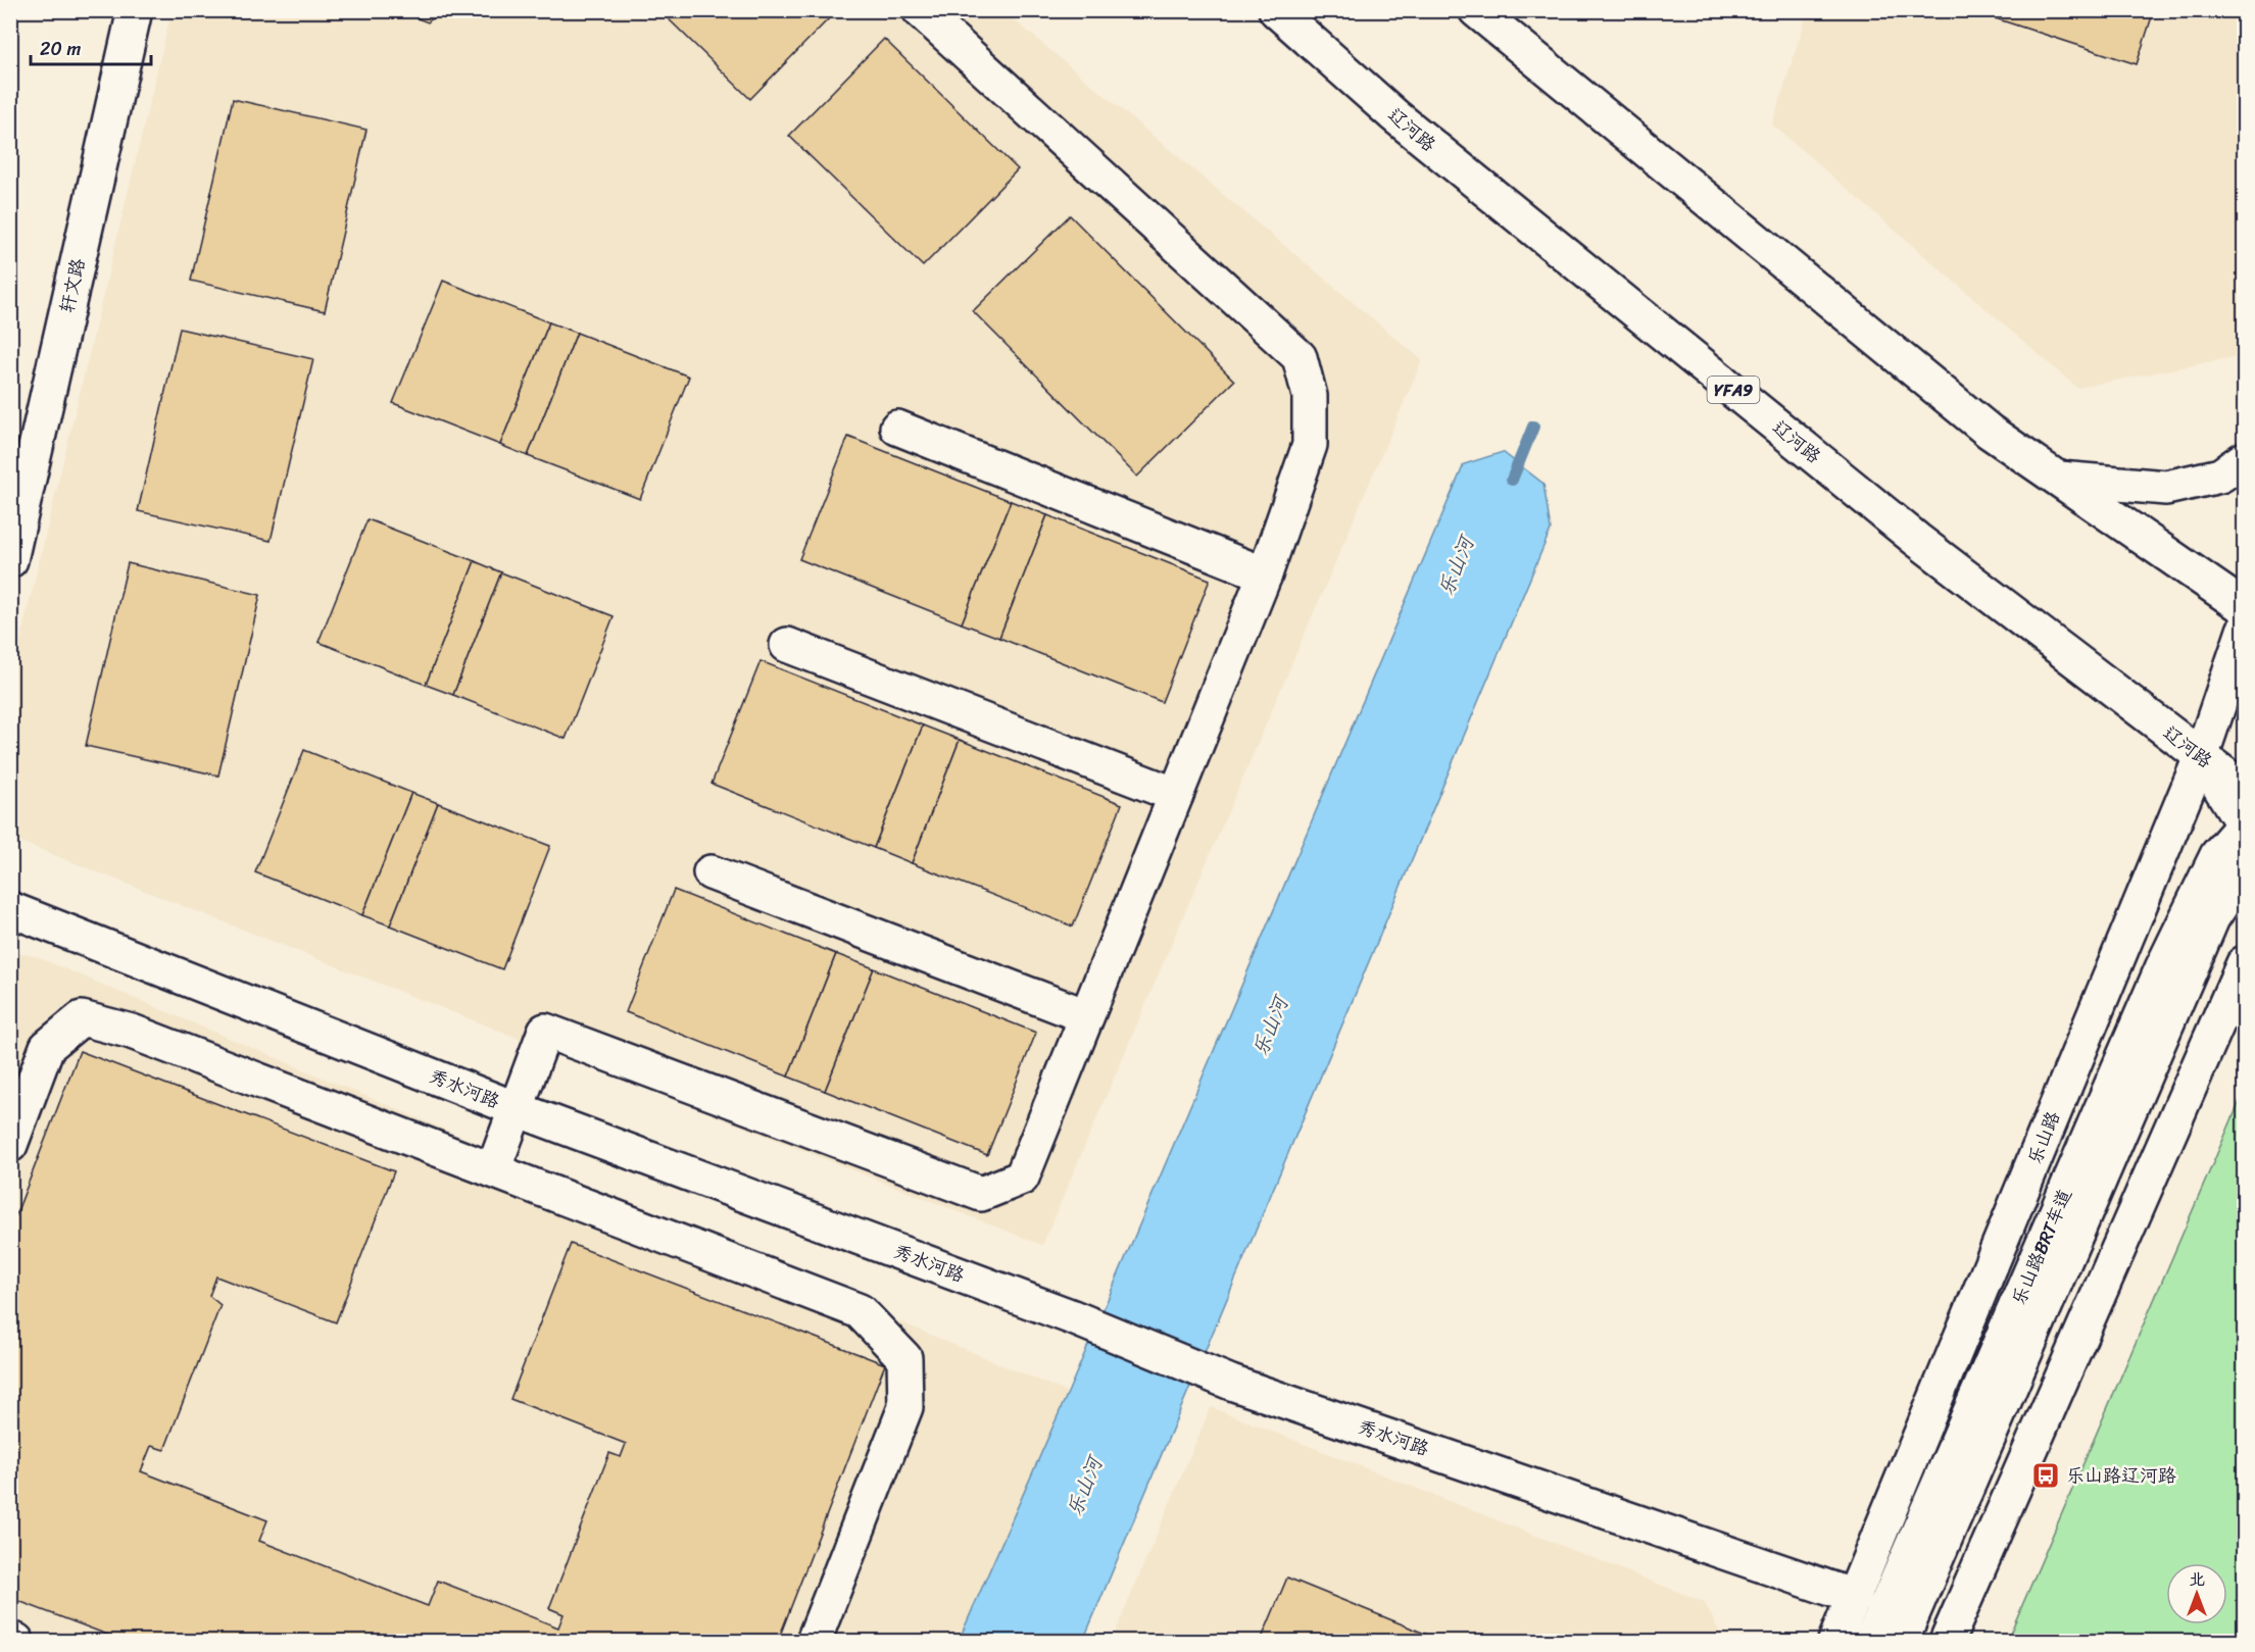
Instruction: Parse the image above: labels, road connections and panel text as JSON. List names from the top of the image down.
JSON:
{
  "streets": {
    "main road": [
      "辽河路",
      "轩文路",
      "YFA9",
      "秀水河路",
      "乐山路",
      "乐山路BRT车道"
    ]
  },
  "crossings": [
    ["辽河路", "乐山路"],
    ["秀水河路", "乐山路"]
  ],
  "water": ["乐山河"],
  "places": {
    "bus stop": ["乐山路辽河路"]
  },
  "scale_bar": "20 m",
  "north": "top"
}
